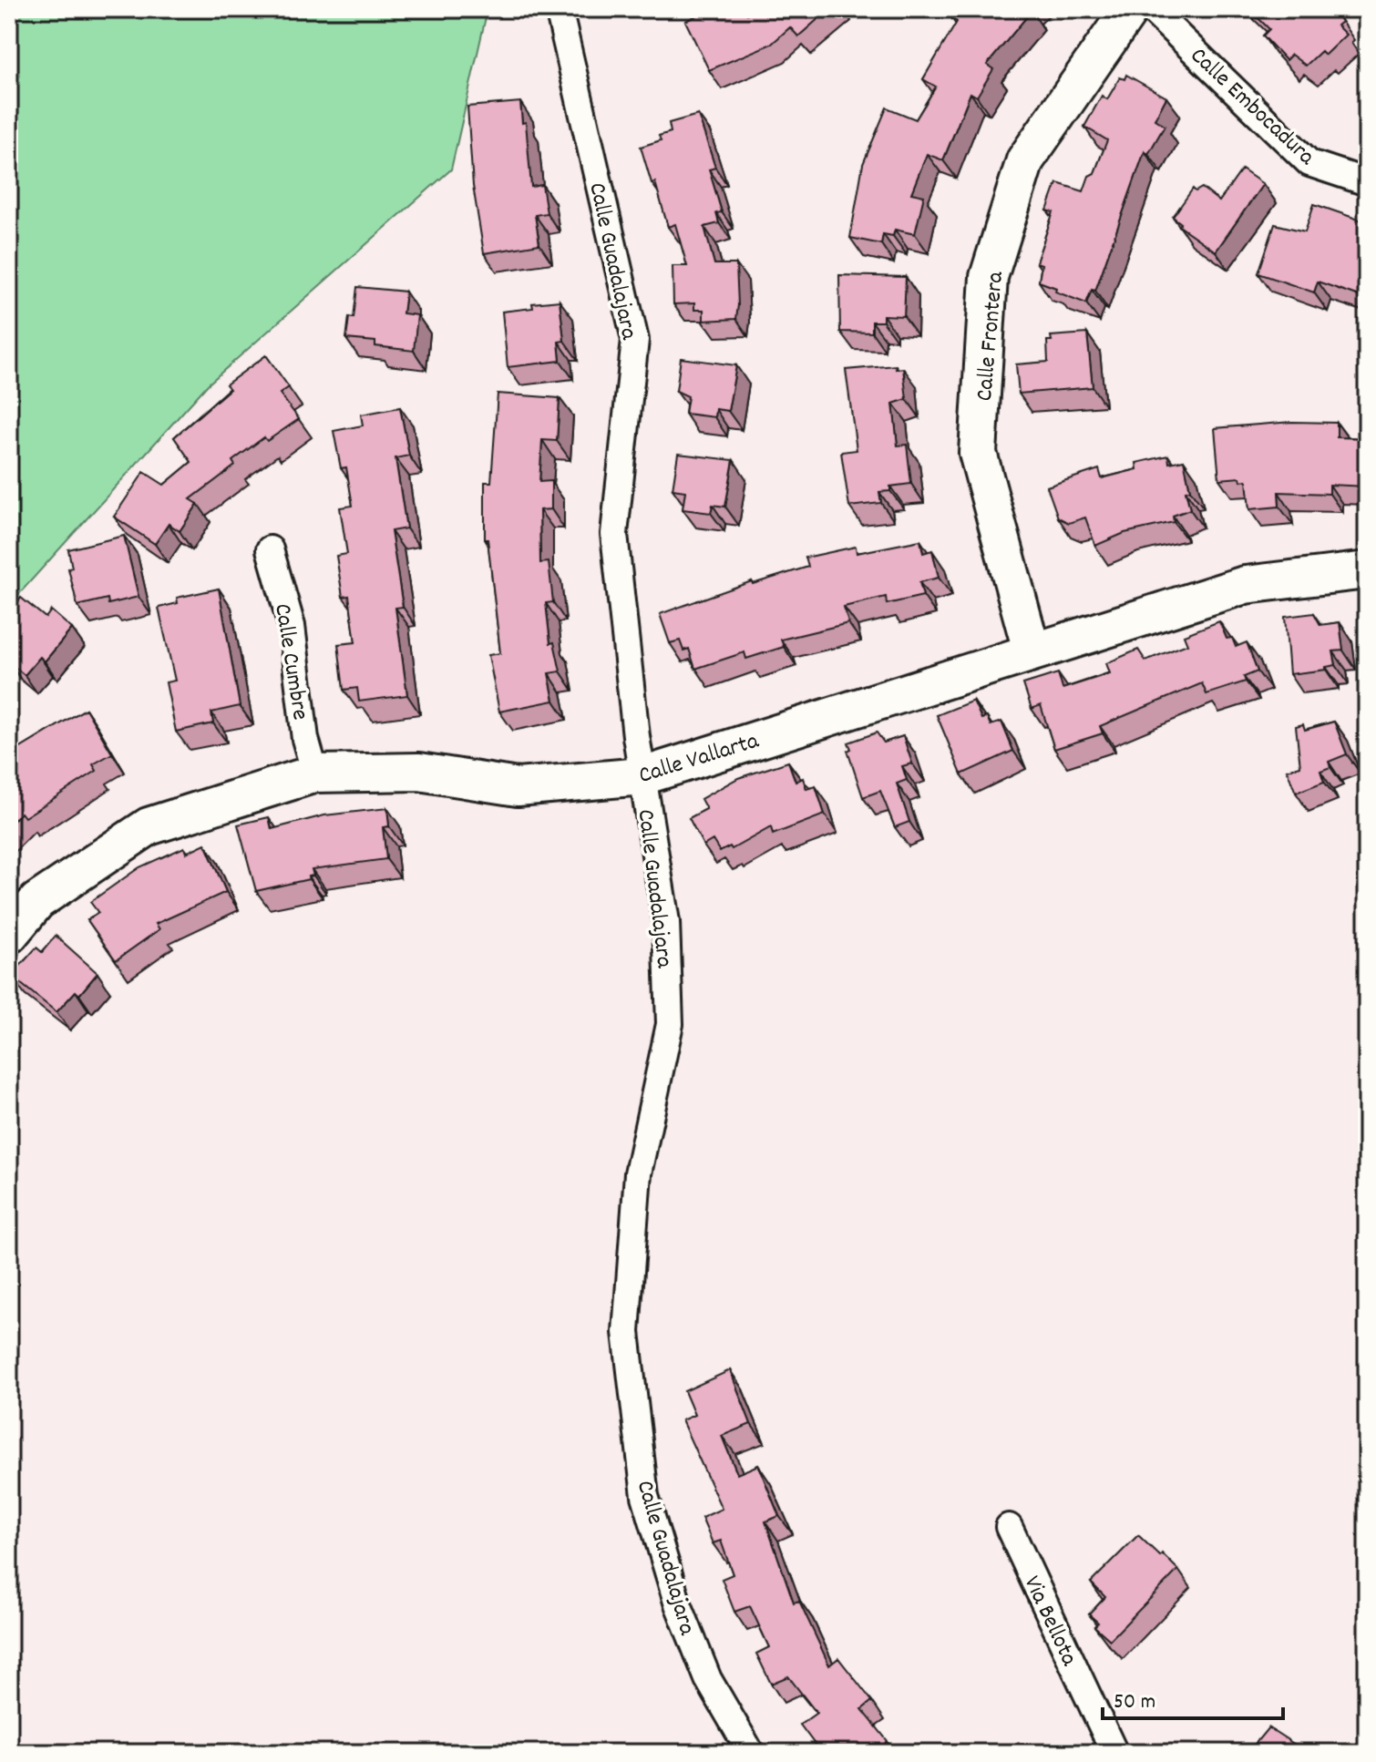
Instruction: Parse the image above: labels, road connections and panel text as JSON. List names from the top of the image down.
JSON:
{
  "streets": {
    "street": [
      "Calle Embocadura",
      "Calle Guadalajara",
      "Calle Frontera",
      "Calle Cumbre",
      "Calle Vallarta",
      "Via Bellota"
    ]
  },
  "crossings": [
    ["Calle Guadalajara", "Calle Vallarta"],
    ["Calle Frontera", "Calle Vallarta"],
    ["Calle Cumbre", "Calle Vallarta"]
  ],
  "scale_bar": "50 m"
}
